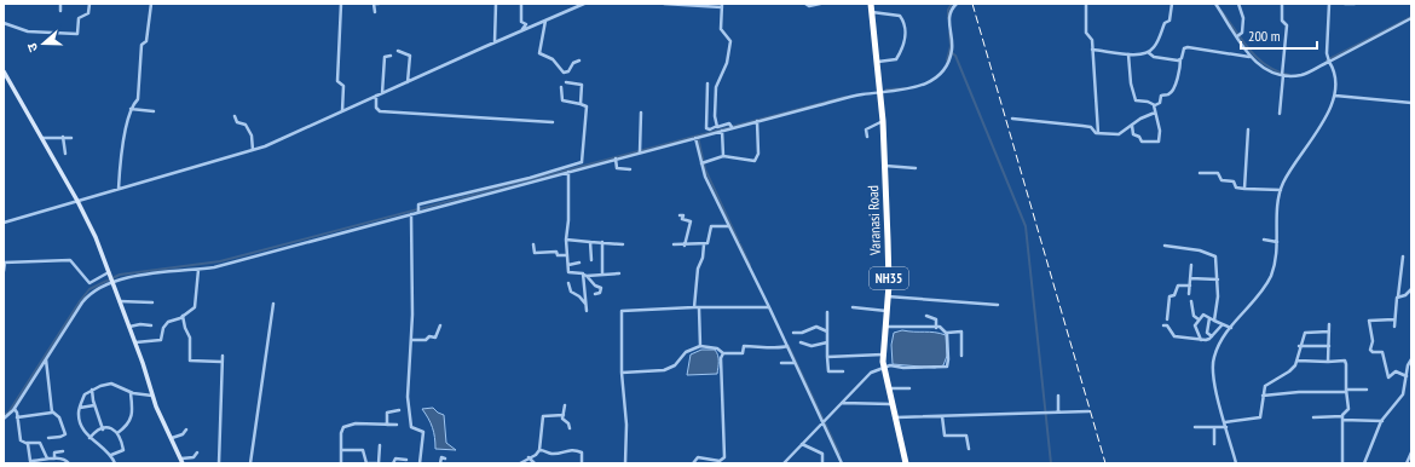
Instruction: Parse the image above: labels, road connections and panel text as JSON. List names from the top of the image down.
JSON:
{
  "streets": {
    "highway": ["Varanasi Road", "NH35"]
  },
  "scale_bar": "200 m",
  "north": "left"
}
